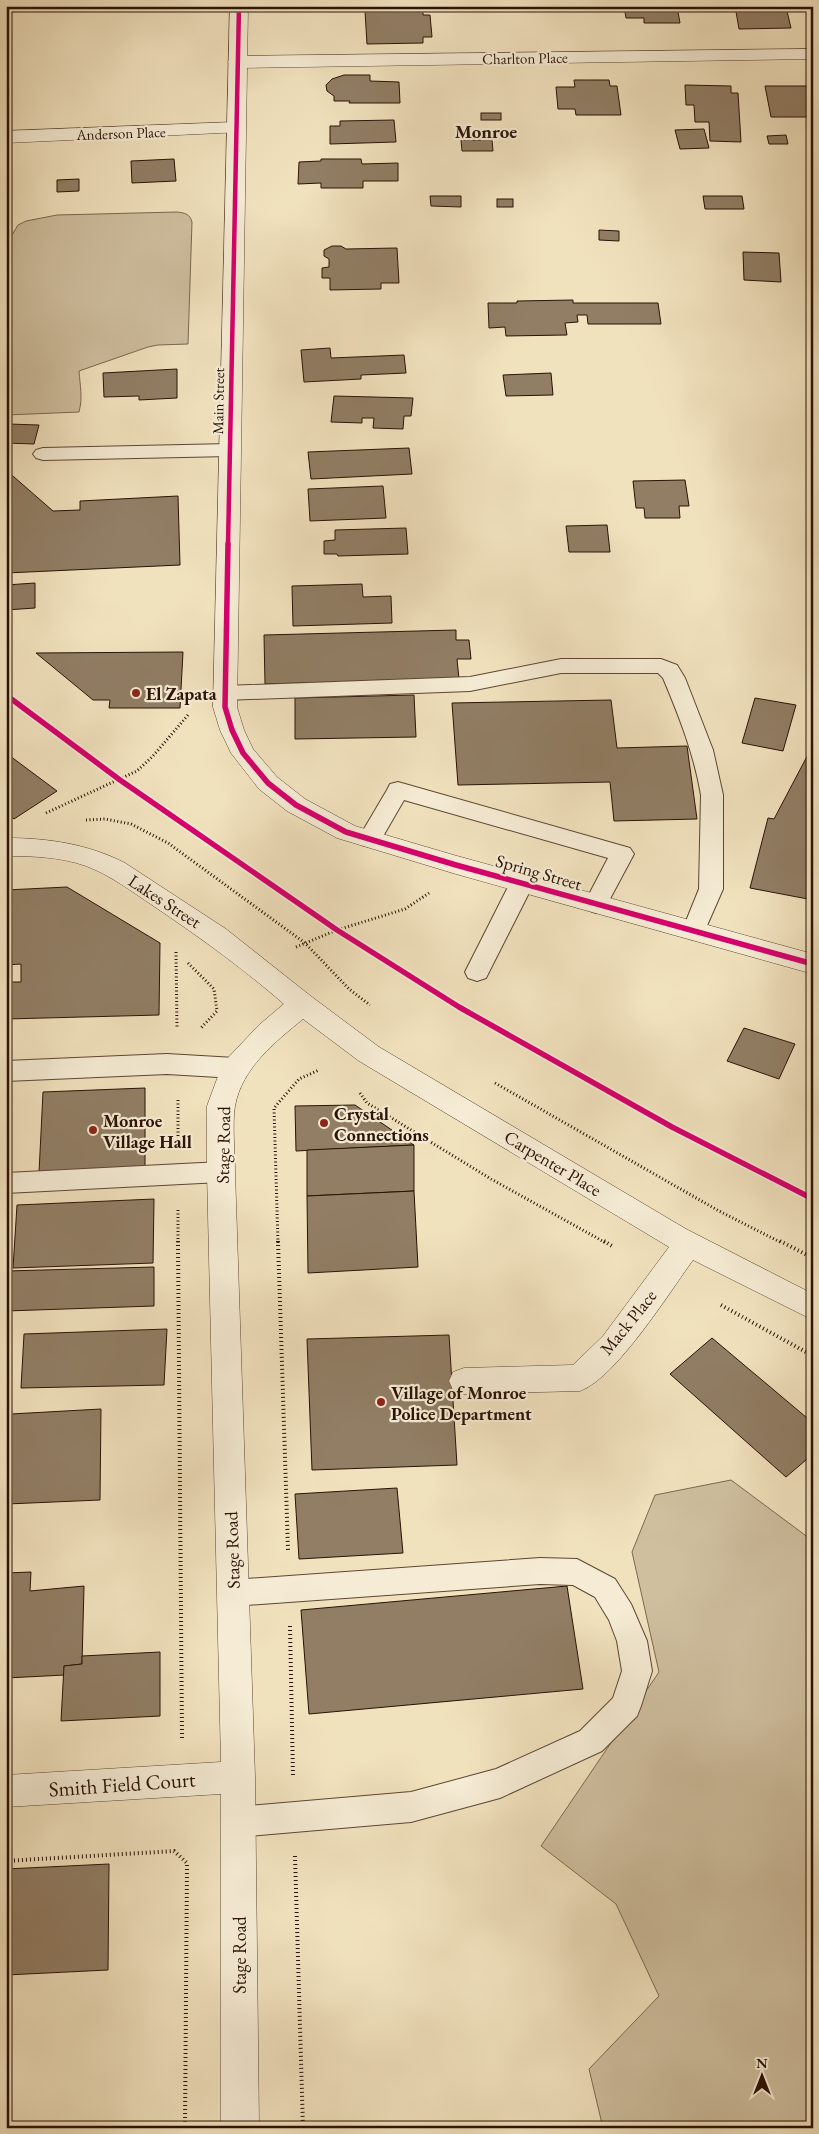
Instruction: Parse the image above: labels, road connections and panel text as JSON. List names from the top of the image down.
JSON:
{
  "streets": {
    "street": [
      "Charlton Place",
      "Anderson Place",
      "Main Street",
      "Spring Street",
      "Lakes Street",
      "Stage Road",
      "Carpenter Place",
      "Mack Place",
      "Smith Field Court"
    ]
  },
  "crossings": [
    ["Charlton Place", "Main Street"],
    ["Anderson Place", "Main Street"],
    ["Main Street", "Spring Street"],
    ["Lakes Street", "Stage Road"],
    ["Lakes Street", "Carpenter Place"],
    ["Stage Road", "Carpenter Place"],
    ["Stage Road", "Smith Field Court"],
    ["Carpenter Place", "Mack Place"]
  ],
  "districts": ["Monroe"],
  "places": [
    "El Zapata",
    "Crystal Connections",
    "Monroe Village Hall",
    "Village of Monroe Police Department"
  ],
  "north": "top"
}
